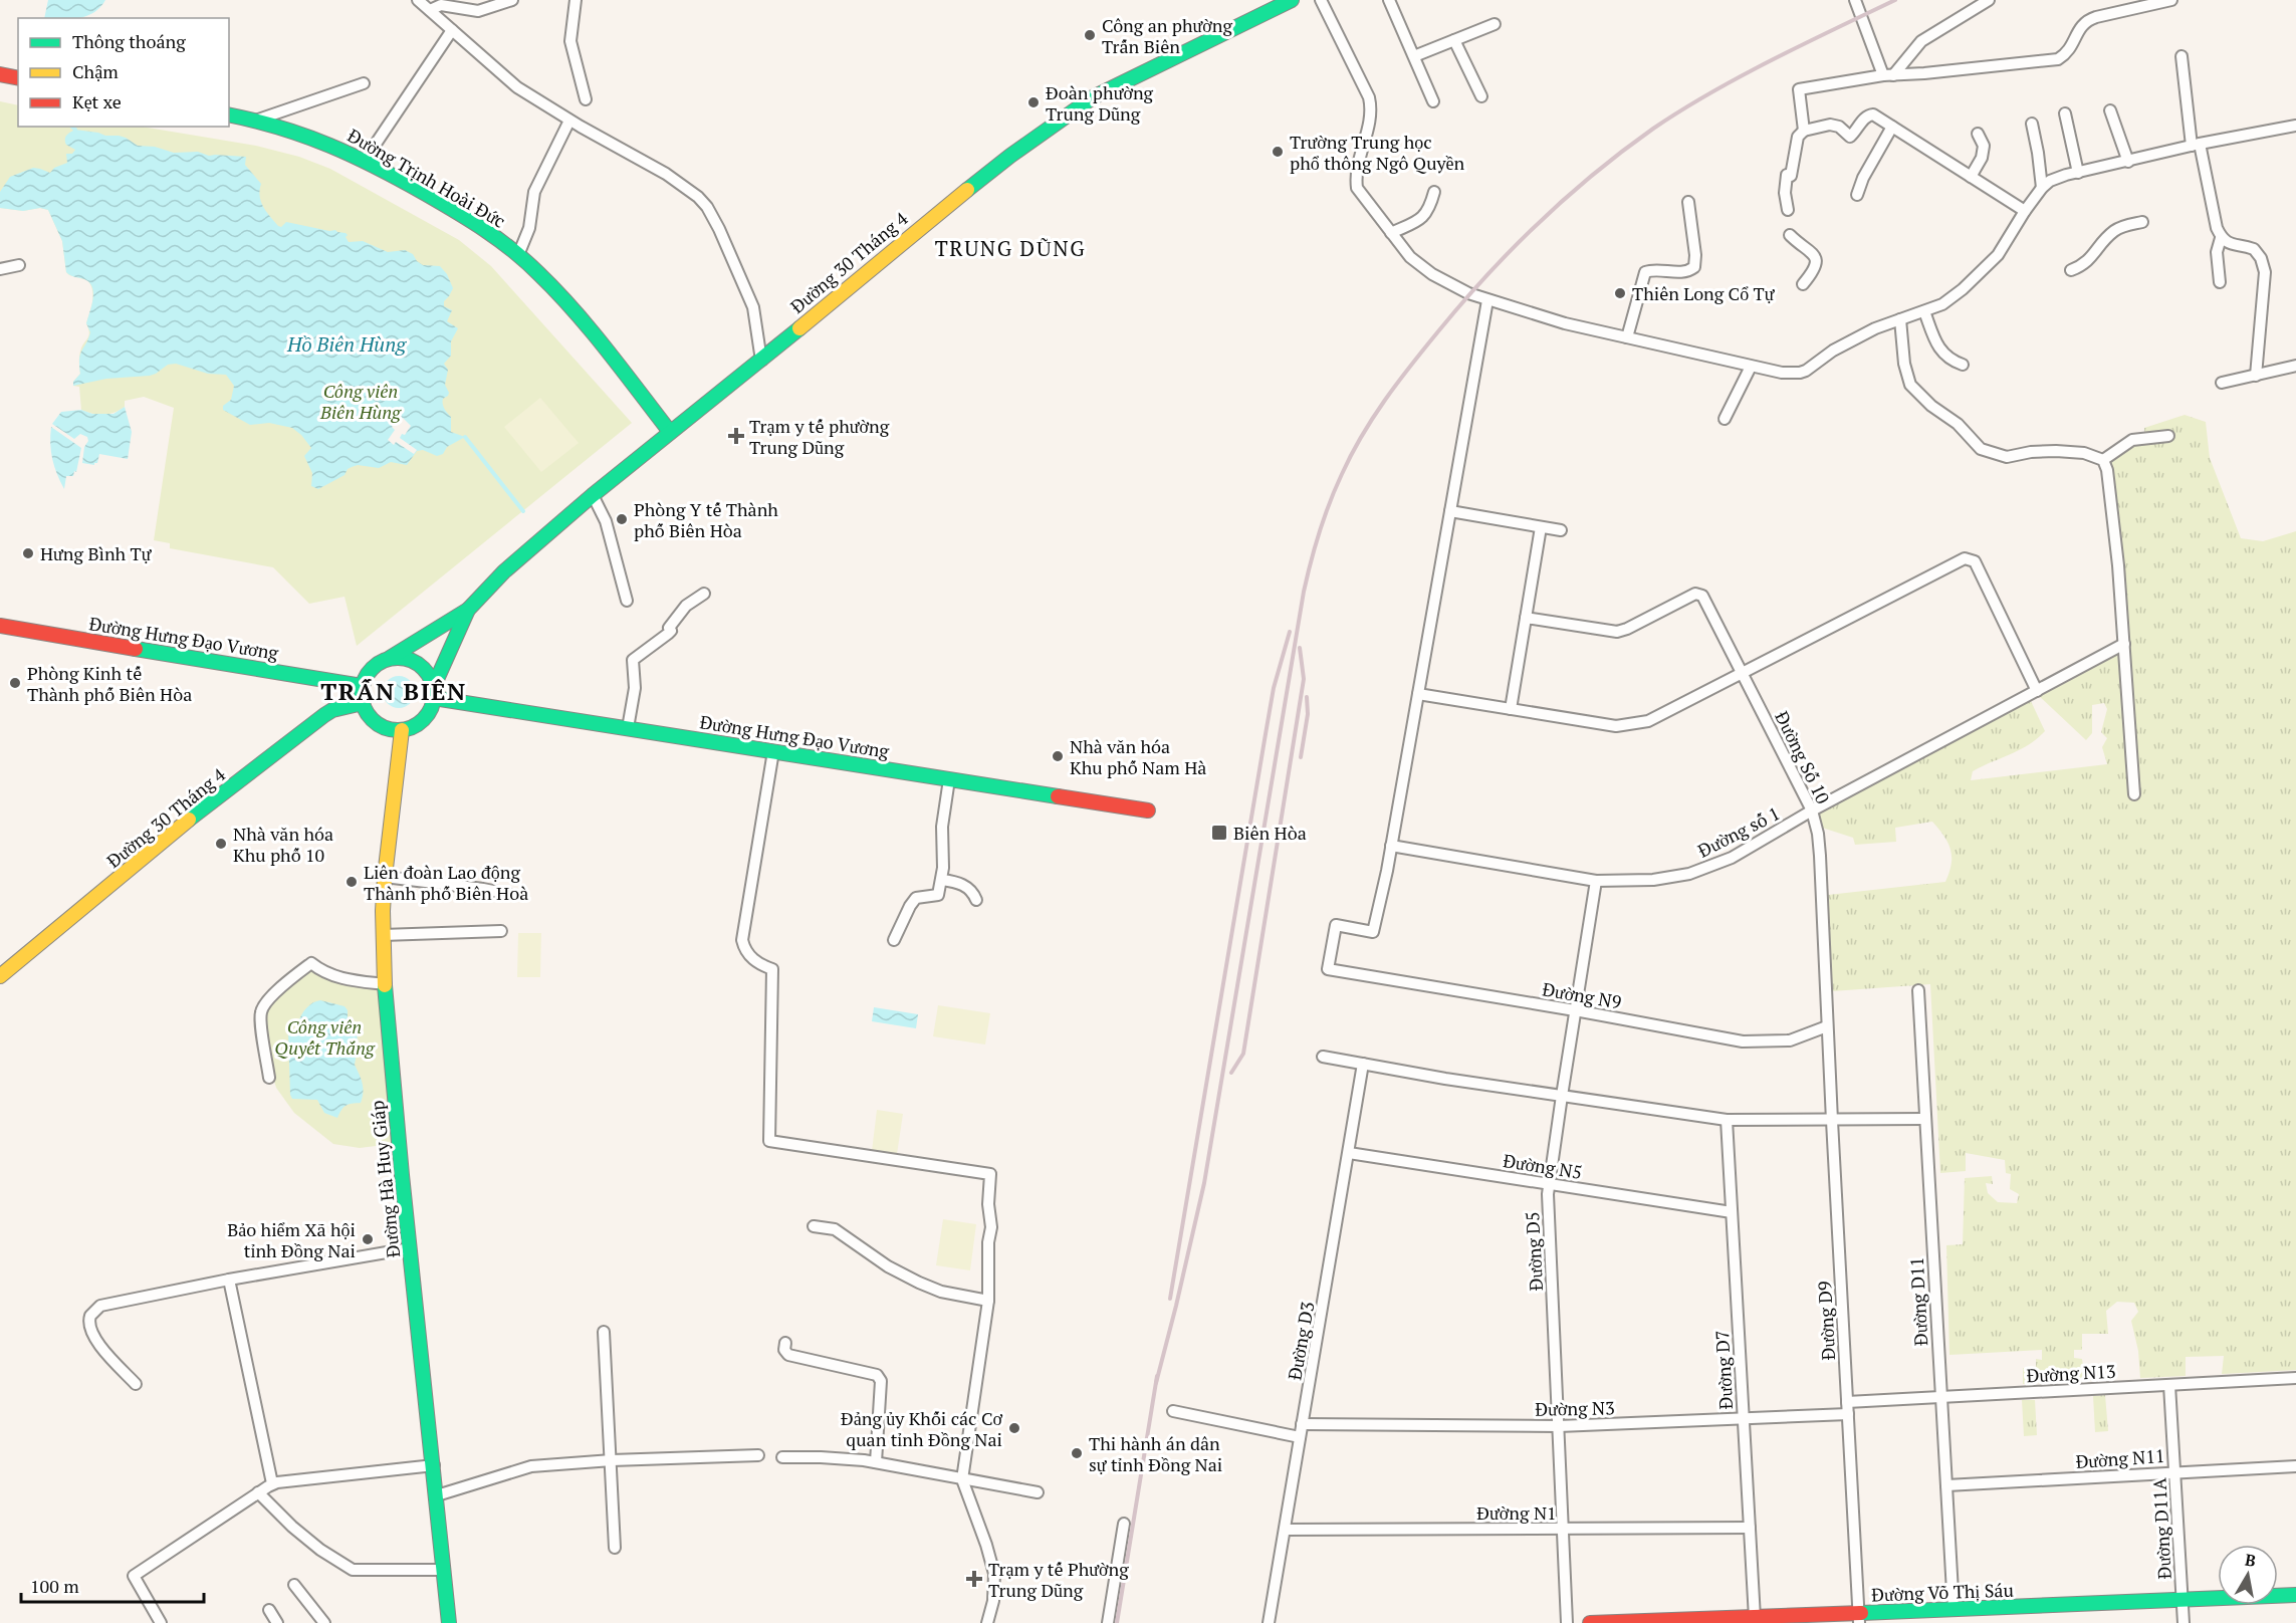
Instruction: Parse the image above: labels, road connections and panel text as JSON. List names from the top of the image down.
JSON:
{
  "streets": {
    "main road": [
      "Đường Trịnh Hoài Đức",
      "Đường 30 Tháng 4",
      "Đường Hưng Đạo Vương",
      "Đường Hà Huy Giáp",
      "Đường Võ Thị Sáu"
    ],
    "street": [
      "Đường Số 10",
      "Đường số 1",
      "Đường N9",
      "Đường N5",
      "Đường D5",
      "Đường D11",
      "Đường D9",
      "Đường D3",
      "Đường D7",
      "Đường N13",
      "Đường N3",
      "Đường N11",
      "Đường N1",
      "Đường D11A"
    ]
  },
  "crossings": [
    ["Đường Trịnh Hoài Đức", "Đường 30 Tháng 4"],
    ["Đường 30 Tháng 4", "Đường Hưng Đạo Vương"],
    ["Đường 30 Tháng 4", "Đường Hà Huy Giáp"],
    ["Đường Hưng Đạo Vương", "Đường Hà Huy Giáp"],
    ["Đường Số 10", "Đường số 1"],
    ["Đường Số 10", "Đường N9"],
    ["Đường Số 10", "Đường D9"],
    ["Đường số 1", "Đường N9"],
    ["Đường số 1", "Đường D5"],
    ["Đường N9", "Đường D5"],
    ["Đường N9", "Đường D9"],
    ["Đường N5", "Đường D5"],
    ["Đường N5", "Đường D3"],
    ["Đường N5", "Đường D7"],
    ["Đường D5", "Đường N3"],
    ["Đường D5", "Đường N1"],
    ["Đường D11", "Đường N13"],
    ["Đường D11", "Đường N11"],
    ["Đường D11", "Đường Võ Thị Sáu"],
    ["Đường D9", "Đường N13"],
    ["Đường D9", "Đường N3"],
    ["Đường D9", "Đường Võ Thị Sáu"],
    ["Đường D3", "Đường N3"],
    ["Đường D3", "Đường N1"],
    ["Đường D7", "Đường N3"],
    ["Đường D7", "Đường N1"],
    ["Đường D7", "Đường Võ Thị Sáu"],
    ["Đường N13", "Đường D11A"],
    ["Đường N11", "Đường D11A"],
    ["Đường D11A", "Đường Võ Thị Sáu"]
  ],
  "districts": ["TRUNG DŨNG", "TRẤN BIÊN"],
  "water": ["Hồ Biên Hùng"],
  "parks": ["Công viên Biên Hùng", "Công viên Quyết Thắng"],
  "places": {
    "other": [
      "Công an phường Trấn Biên",
      "Đoàn phường Trung Dũng",
      "Trường Trung học phổ thông Ngô Quyền",
      "Thiên Long Cổ Tự",
      "Phòng Y tế Thành phố Biên Hòa",
      "Hưng Bình Tự",
      "Phòng Kinh tế Thành phố Biên Hòa",
      "Nhà văn hóa Khu phố Nam Hà",
      "Nhà văn hóa Khu phố 10",
      "Liên đoàn Lao động Thành phố Biên Hoà",
      "Bảo hiểm Xã hội tỉnh Đồng Nai",
      "Đảng ủy Khối các Cơ quan tỉnh Đồng Nai",
      "Thi hành án dân sự tỉnh Đồng Nai"
    ],
    "health": ["Trạm y tế phường Trung Dũng", "Trạm y tế Phường Trung Dũng"],
    "transit": ["Biên Hòa"]
  },
  "legend": ["Thông thoáng", "Chậm", "Kẹt xe"],
  "scale_bar": "100 m",
  "north": "top"
}
